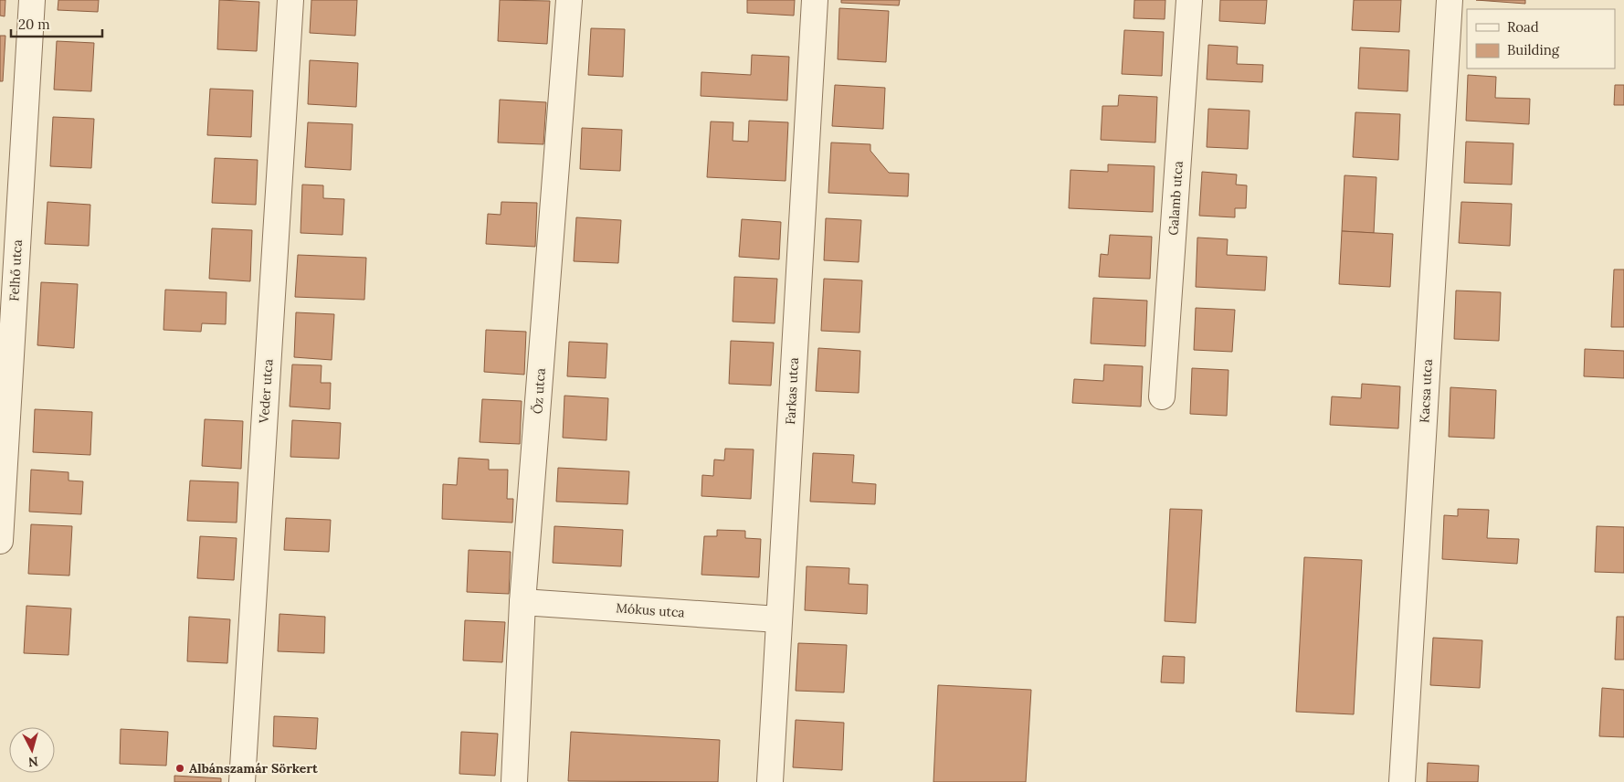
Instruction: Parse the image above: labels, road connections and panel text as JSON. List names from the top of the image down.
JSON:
{
  "streets": {
    "street": [
      "Galamb utca",
      "Felhő utca",
      "Veder utca",
      "Őz utca",
      "Farkas utca",
      "Kacsa utca",
      "Mókus utca"
    ]
  },
  "crossings": [
    ["Őz utca", "Mókus utca"],
    ["Farkas utca", "Mókus utca"]
  ],
  "places": ["Albánszamár Sörkert"],
  "legend": ["Road", "Building"],
  "scale_bar": "20 m",
  "north": "bottom"
}
